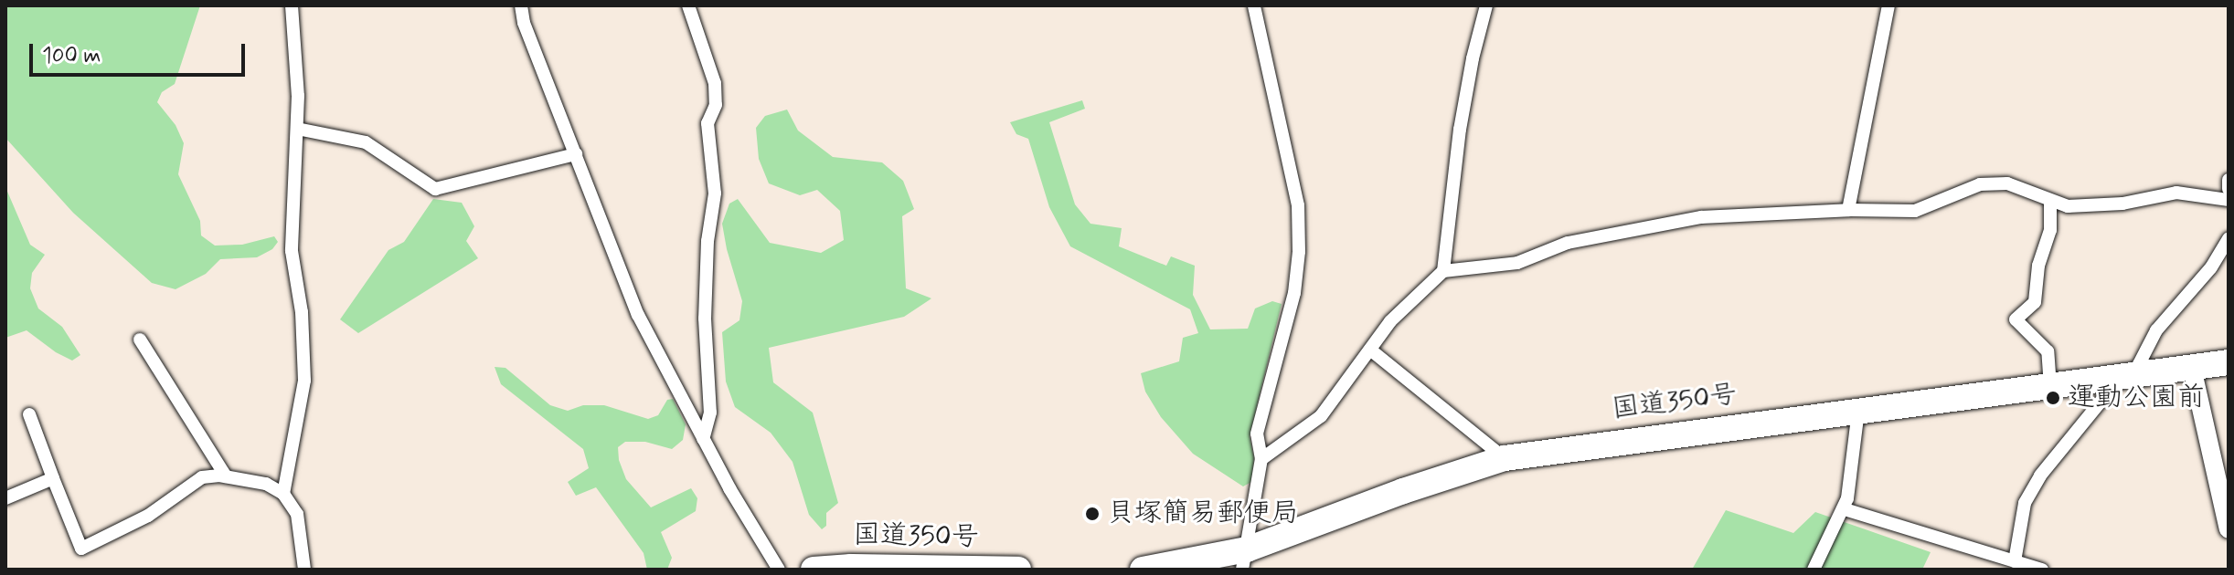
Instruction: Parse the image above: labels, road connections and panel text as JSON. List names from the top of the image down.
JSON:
{
  "streets": {
    "highway": ["国道350号"]
  },
  "places": ["運動公園前", "貝塚簡易郵便局"],
  "scale_bar": "100 m"
}
